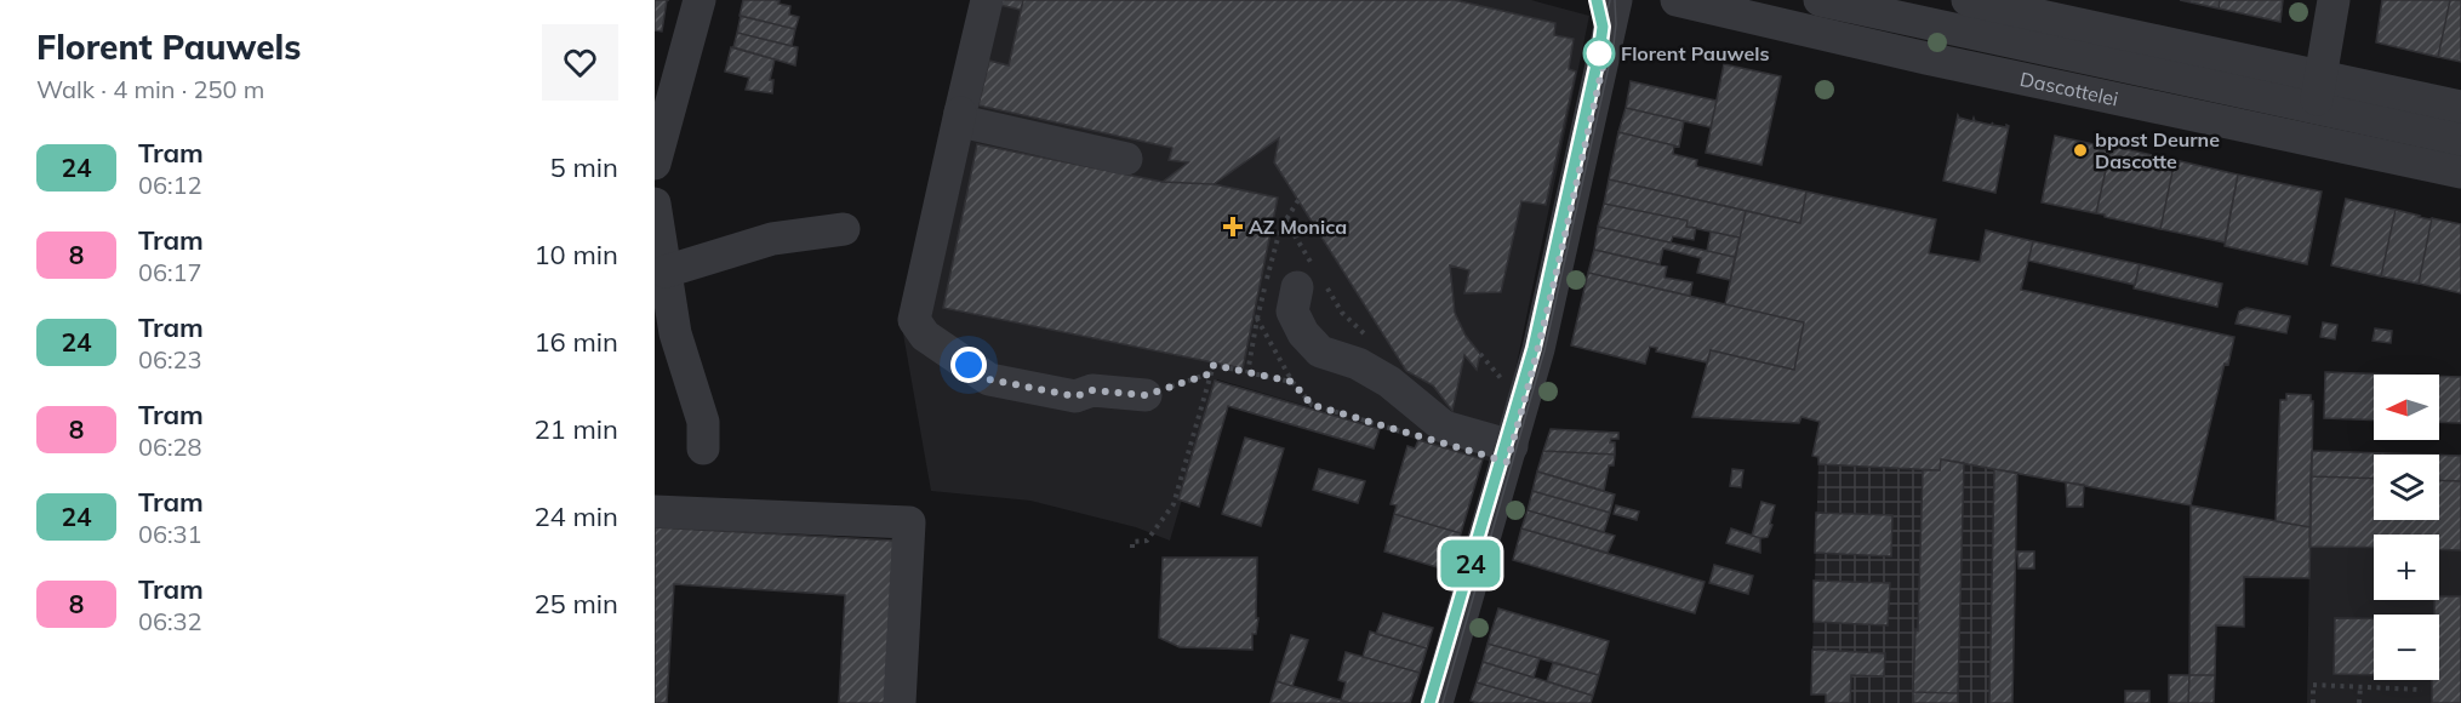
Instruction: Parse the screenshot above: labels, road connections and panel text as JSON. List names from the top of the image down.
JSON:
{
  "streets": {
    "street": ["Dascottelei"]
  },
  "places": {
    "other": ["Florent Pauwels", "bpost Deurne Dascotte"],
    "health": ["AZ Monica"]
  },
  "lines": ["tram line 24"],
  "north": "left",
  "page": {
    "heading": ["Florent Pauwels", "Walk · 4 min · 250 m"],
    "on_map": "24",
    "list": [
      {
        "mark": "24",
        "name": "Tram",
        "note": "06:12",
        "value": "5 min"
      },
      {
        "mark": "8",
        "name": "Tram",
        "note": "06:17",
        "value": "10 min"
      },
      {
        "mark": "24",
        "name": "Tram",
        "note": "06:23",
        "value": "16 min"
      },
      {
        "mark": "8",
        "name": "Tram",
        "note": "06:28",
        "value": "21 min"
      },
      {
        "mark": "24",
        "name": "Tram",
        "note": "06:31",
        "value": "24 min"
      },
      {
        "mark": "8",
        "name": "Tram",
        "note": "06:32",
        "value": "25 min"
      }
    ],
    "map_buttons": ["+", "−"]
  }
}
